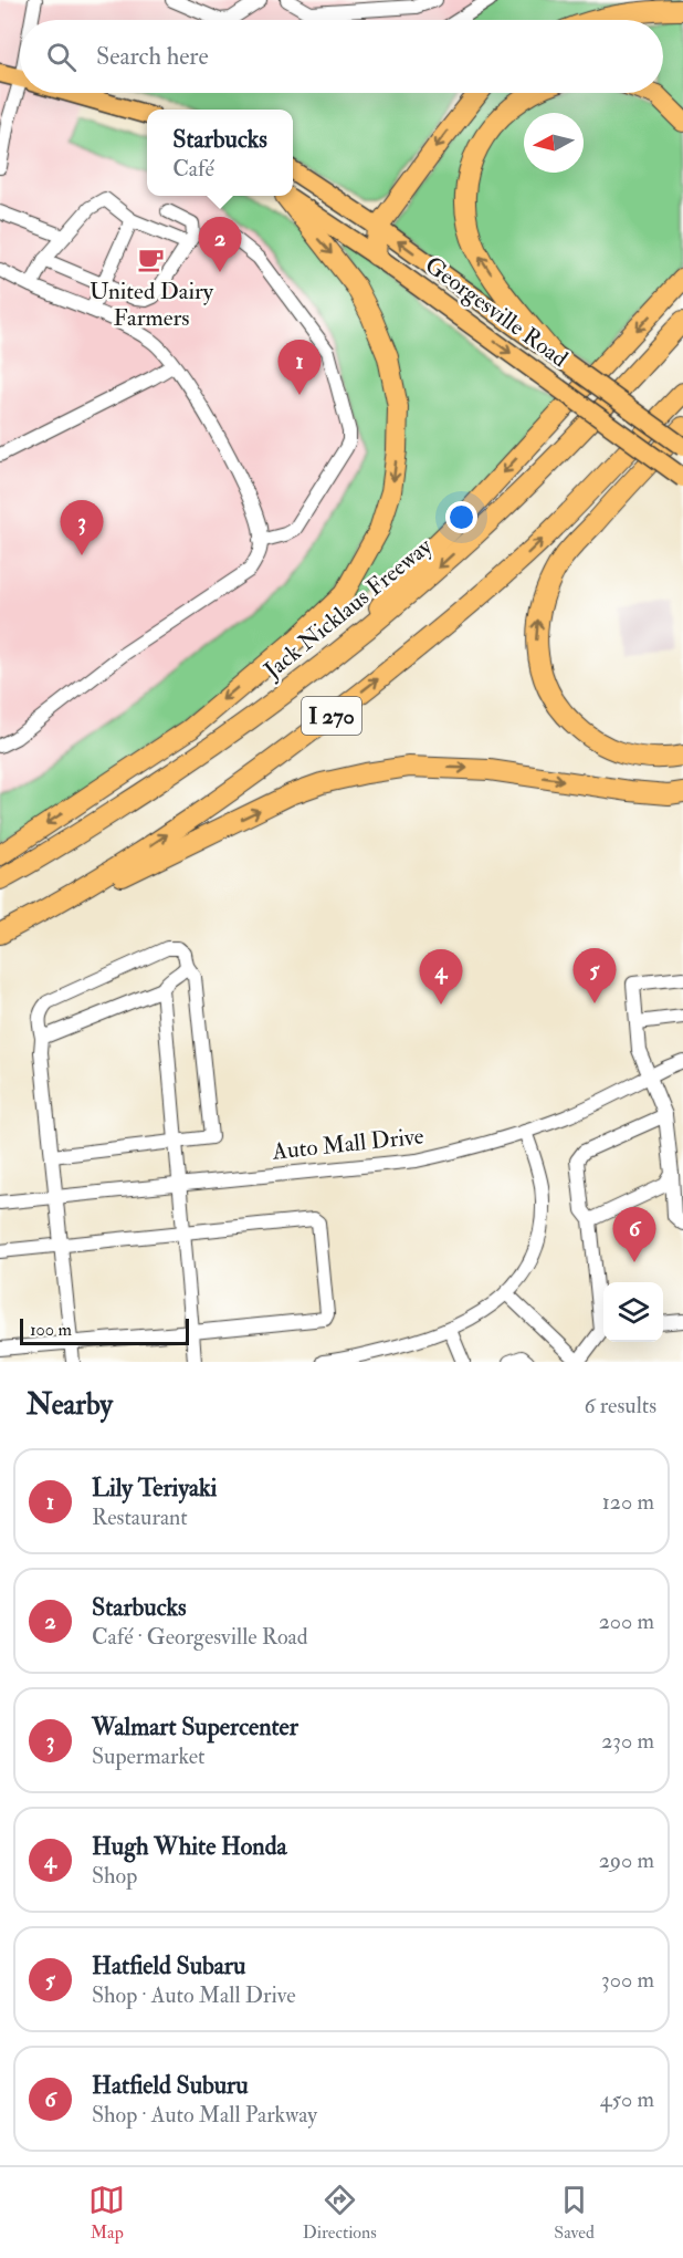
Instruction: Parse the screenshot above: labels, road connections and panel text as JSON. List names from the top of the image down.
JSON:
{
  "streets": {
    "highway": ["Jack Nicklaus Freeway", "I 270"],
    "main road": ["Georgesville Road"],
    "street": ["Auto Mall Drive"]
  },
  "places": {
    "cafe": ["United Dairy Farmers"]
  },
  "scale_bar": "100 m",
  "north": "left",
  "page": {
    "search": "Search here",
    "popup": ["Starbucks", "Café"],
    "pins": [
      "2",
      "1",
      "3",
      "5",
      "4",
      "6"
    ],
    "scale": "100 m",
    "heading": ["Nearby", "6 results"],
    "list": [
      {
        "mark": "1",
        "name": "Lily Teriyaki",
        "note": "Restaurant",
        "value": "120 m"
      },
      {
        "mark": "2",
        "name": "Starbucks",
        "note": "Café · Georgesville Road",
        "value": "200 m"
      },
      {
        "mark": "3",
        "name": "Walmart Supercenter",
        "note": "Supermarket",
        "value": "230 m"
      },
      {
        "mark": "4",
        "name": "Hugh White Honda",
        "note": "Shop",
        "value": "290 m"
      },
      {
        "mark": "5",
        "name": "Hatfield Subaru",
        "note": "Shop · Auto Mall Drive",
        "value": "300 m"
      },
      {
        "mark": "6",
        "name": "Hatfield Suburu",
        "note": "Shop · Auto Mall Parkway",
        "value": "450 m"
      }
    ],
    "nav": ["Map", "Directions", "Saved"]
  }
}
